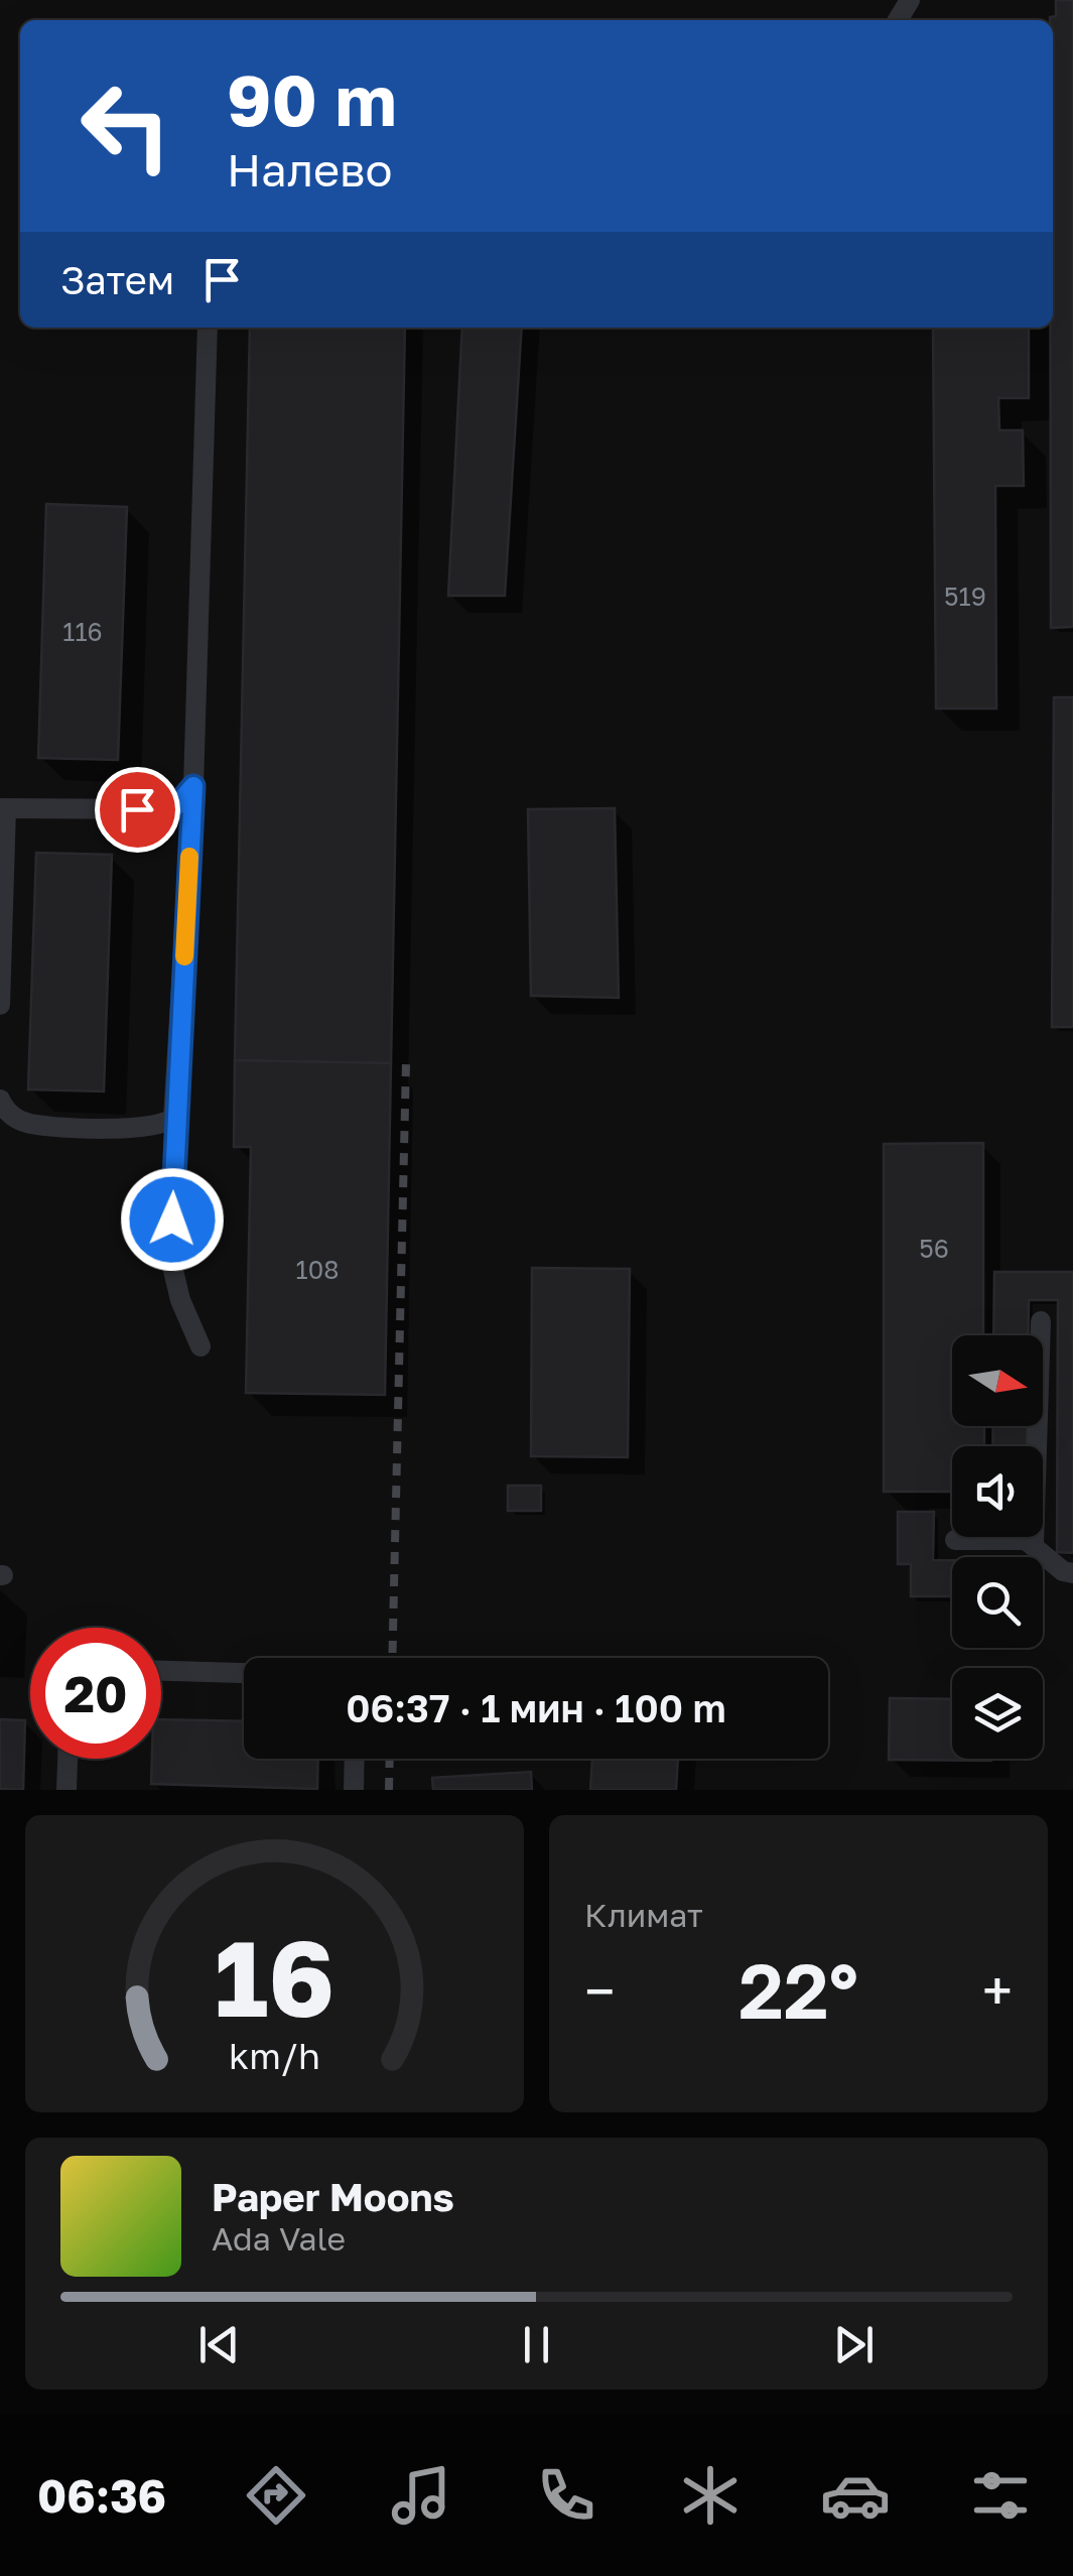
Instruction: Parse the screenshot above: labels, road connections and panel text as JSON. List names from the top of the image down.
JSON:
{
  "house_numbers": [
    "519",
    "116",
    "56",
    "108"
  ],
  "north": "right",
  "page": {
    "turn": ["90 m", "Налево"],
    "then": "Затем",
    "limit": "20",
    "trip": "06:37 · 1 мин · 100 m",
    "tile": "Климат",
    "heat": ["−", "22°", "+"],
    "song": ["Paper Moons", "Ada Vale"],
    "tabs": "06:36",
    "gauge": ["16", "km/h"]
  }
}
